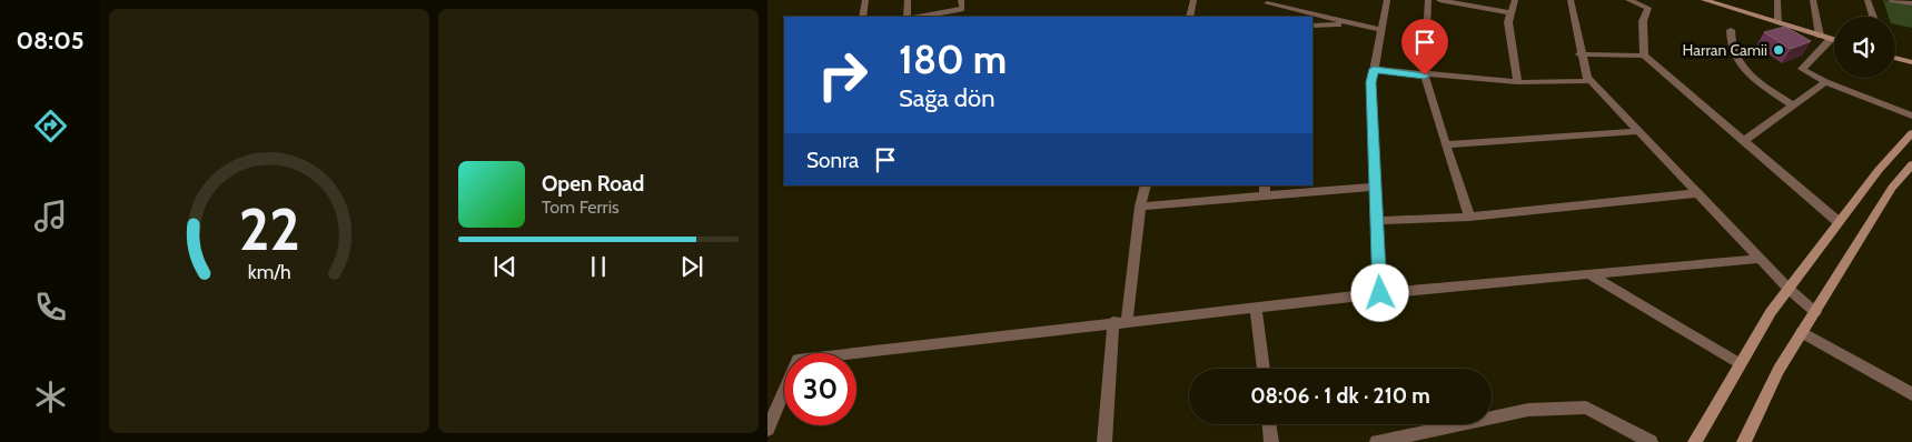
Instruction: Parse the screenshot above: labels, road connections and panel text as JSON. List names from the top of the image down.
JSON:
{
  "places": ["Harran Camii"],
  "page": {
    "tabs": "08:05",
    "turn": ["180 m", "Sağa dön"],
    "then": "Sonra",
    "song": ["Open Road", "Tom Ferris"],
    "limit": "30",
    "trip": "08:06 · 1 dk · 210 m",
    "gauge": ["22", "km/h"]
  }
}
